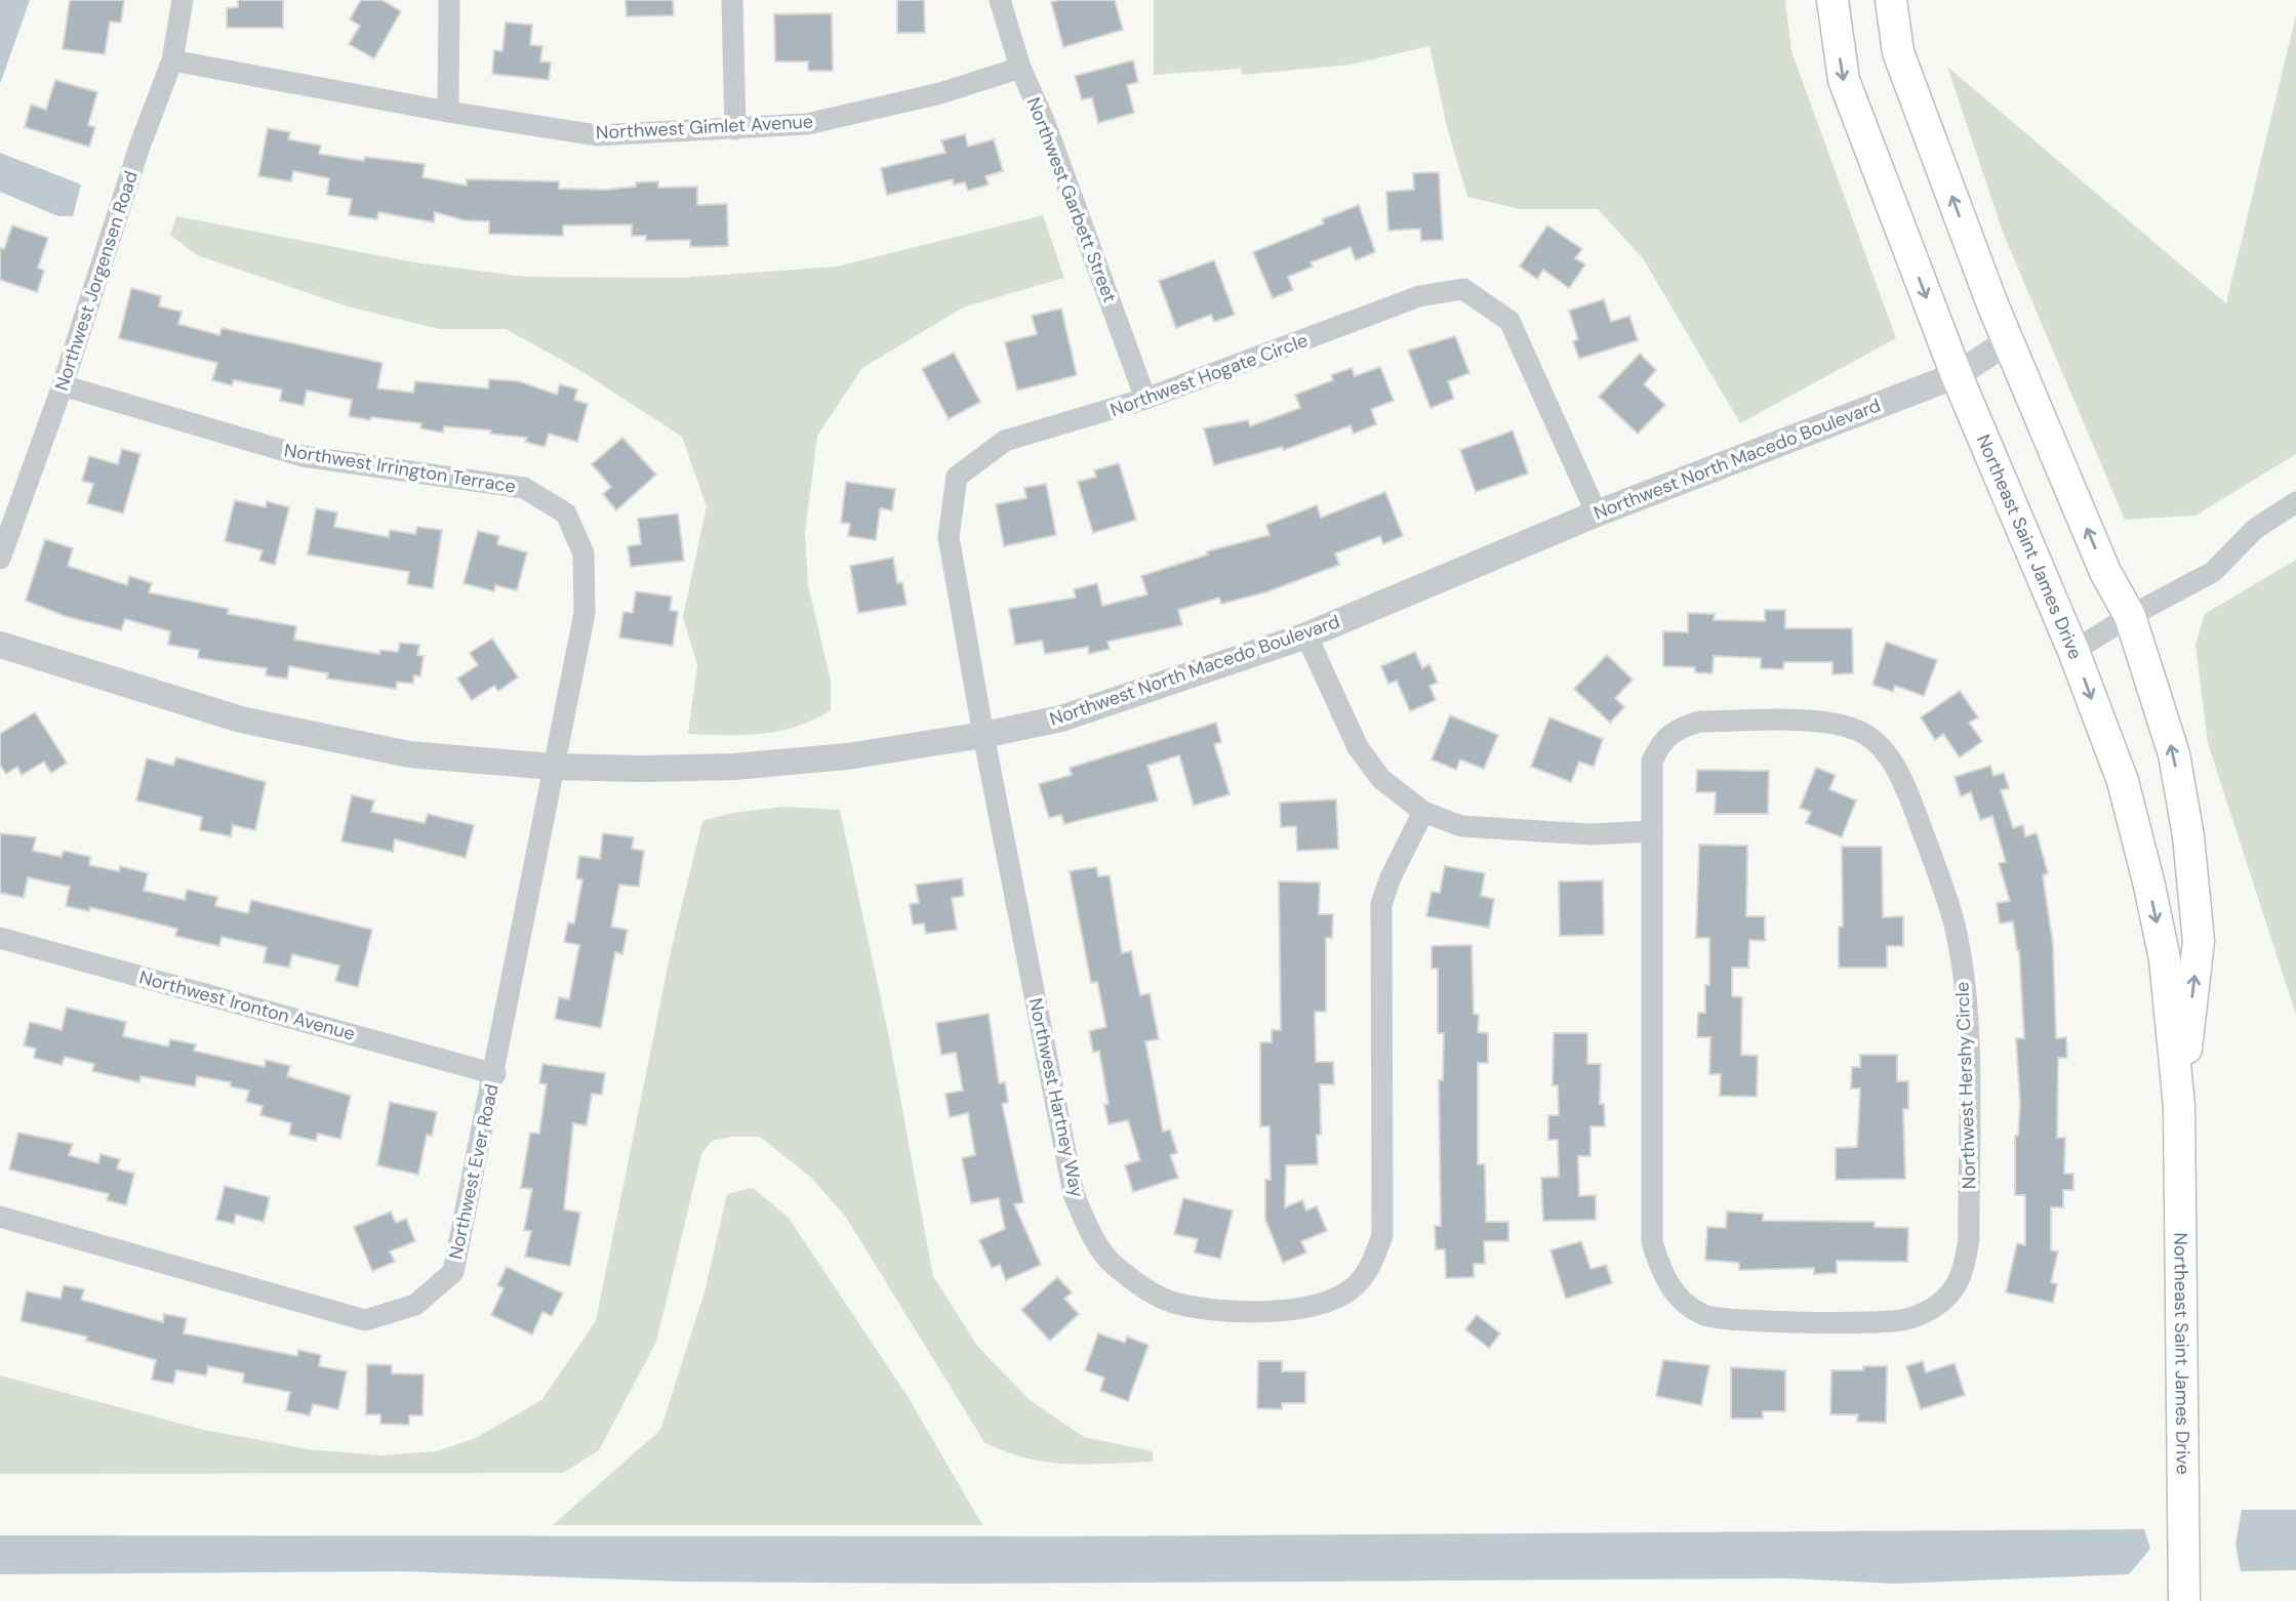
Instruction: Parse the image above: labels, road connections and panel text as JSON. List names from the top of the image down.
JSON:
{
  "streets": {
    "main road": ["Northeast Saint James Drive"],
    "street": [
      "Northwest Gimlet Avenue",
      "Northwest Garbett Street",
      "Northwest Jorgensen Road",
      "Northwest Hogate Circle",
      "Northwest North Macedo Boulevard",
      "Northwest Irrington Terrace",
      "Northwest Ironton Avenue",
      "Northwest Hershy Circle",
      "Northwest Hartney Way",
      "Northwest Ever Road"
    ]
  },
  "crossings": [
    ["Northwest Gimlet Avenue", "Northwest Garbett Street"],
    ["Northwest Gimlet Avenue", "Northwest Jorgensen Road"],
    ["Northwest Garbett Street", "Northwest Hogate Circle"],
    ["Northwest Jorgensen Road", "Northwest Irrington Terrace"],
    ["Northwest Hogate Circle", "Northwest North Macedo Boulevard"],
    ["Northwest Hogate Circle", "Northwest Hartney Way"],
    ["Northwest North Macedo Boulevard", "Northwest Irrington Terrace"],
    ["Northwest North Macedo Boulevard", "Northeast Saint James Drive"],
    ["Northwest North Macedo Boulevard", "Northwest Hartney Way"],
    ["Northwest North Macedo Boulevard", "Northwest Ever Road"],
    ["Northwest Irrington Terrace", "Northwest Ever Road"],
    ["Northwest Ironton Avenue", "Northwest Ever Road"]
  ]
}
